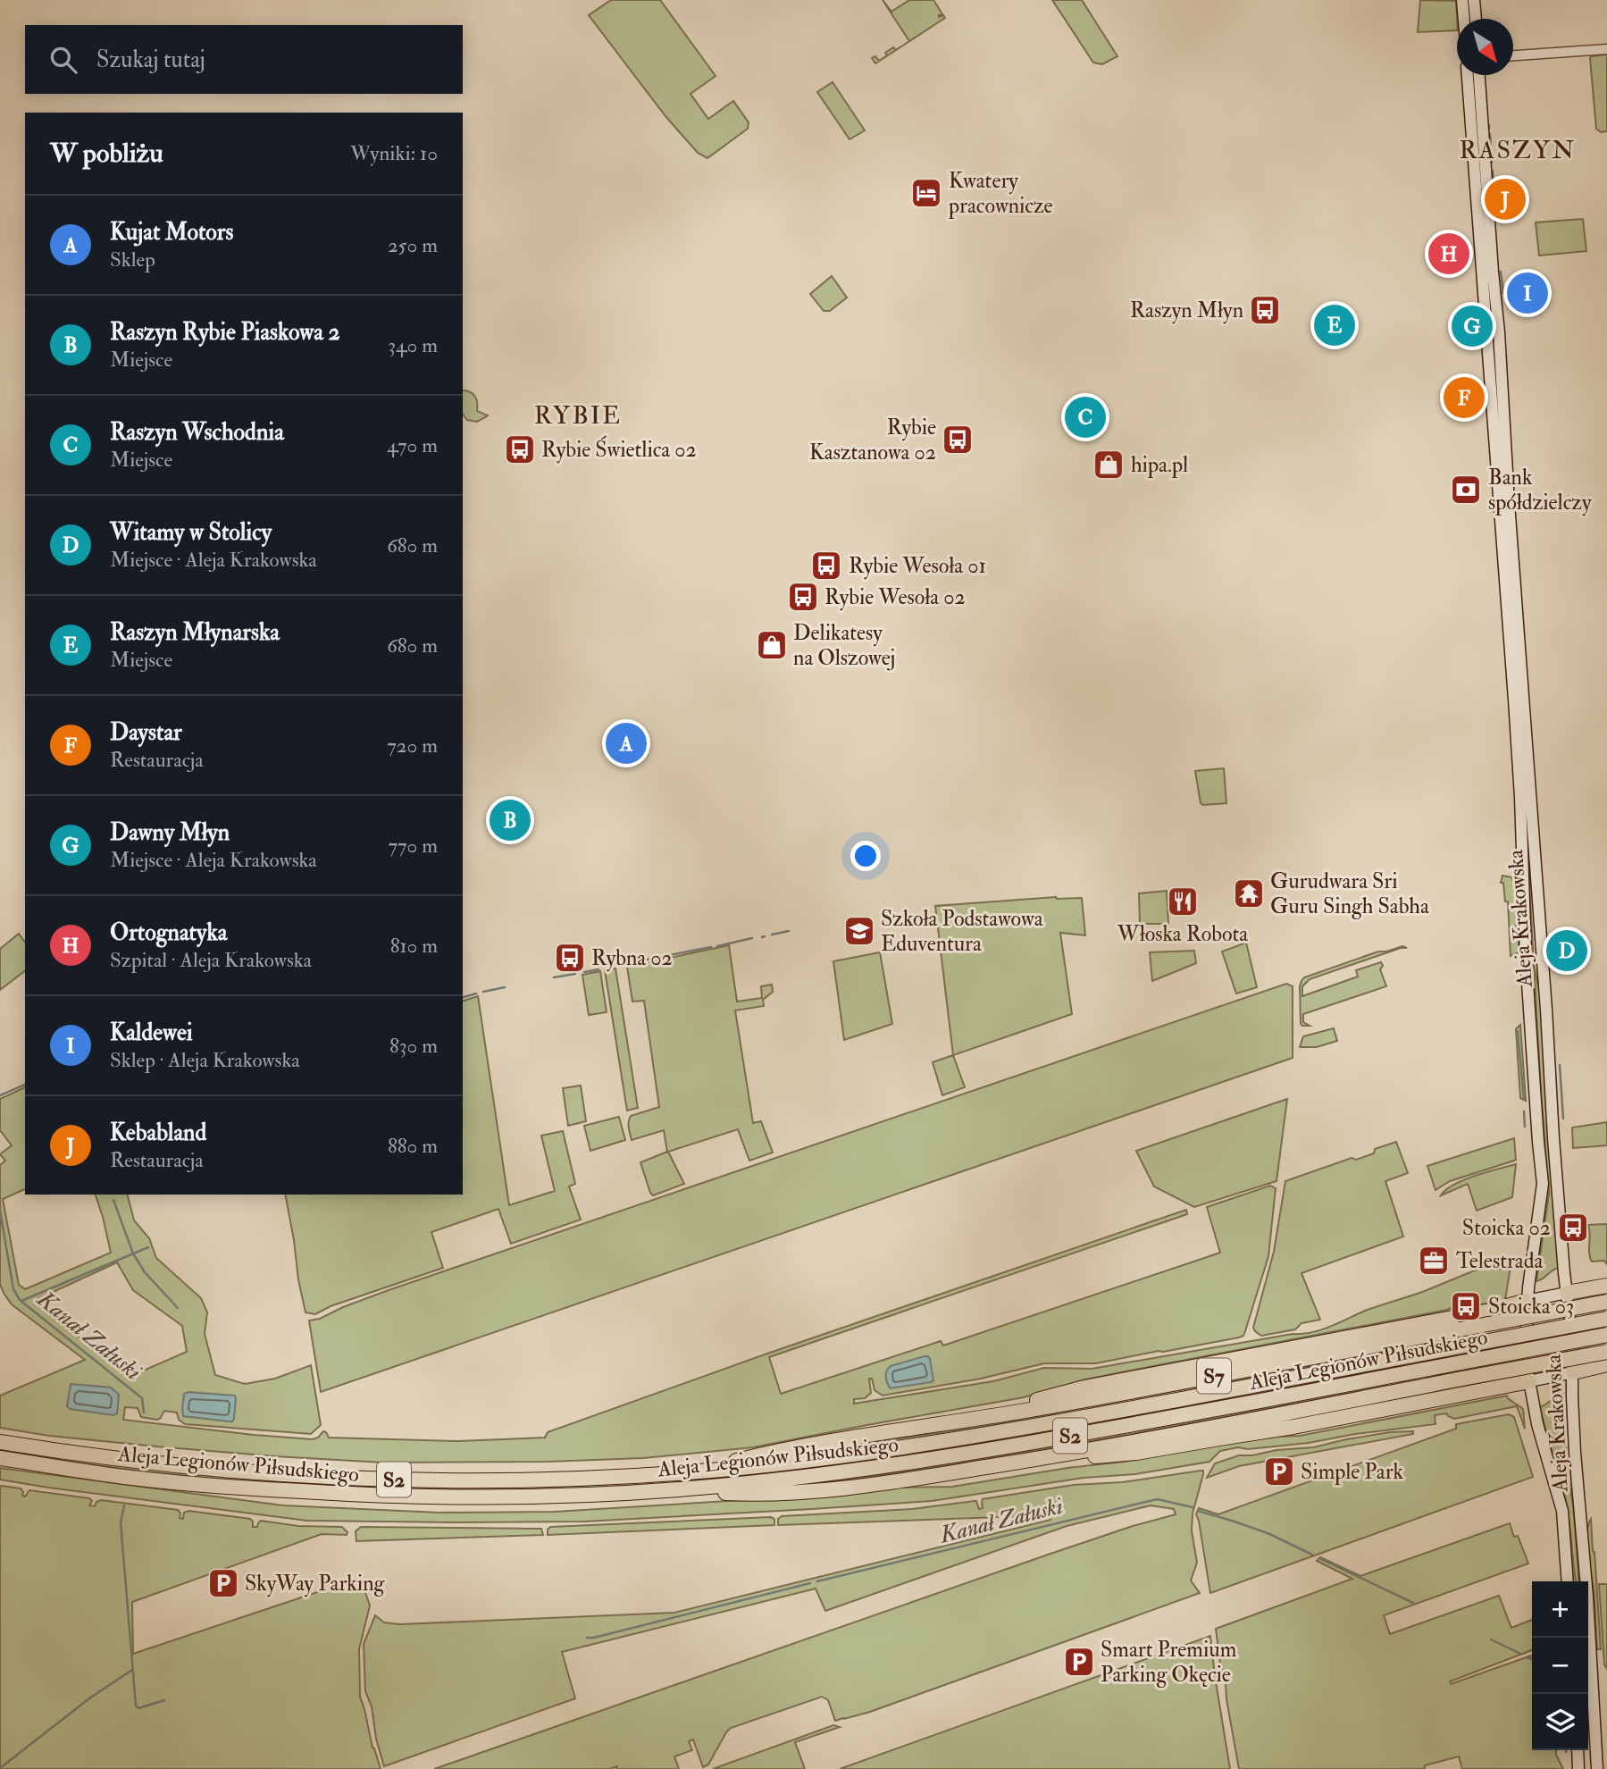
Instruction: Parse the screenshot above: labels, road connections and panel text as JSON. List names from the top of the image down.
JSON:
{
  "streets": {
    "highway": ["Aleja Legionów Piłsudskiego", "S7", "S2"],
    "main road": ["Aleja Krakowska"]
  },
  "crossings": [
    ["Aleja Legionów Piłsudskiego", "S7"]
  ],
  "districts": ["RASZYN", "RYBIE"],
  "water": ["Kanał Załuski"],
  "places": {
    "hotel": ["Kwatery pracownicze"],
    "bus stop": [
      "Raszyn Młyn",
      "Rybie Kasztanowa 02",
      "Rybie Świetlica 02",
      "Rybie Wesoła 01",
      "Rybie Wesoła 02",
      "Rybna 02",
      "Stoicka 02",
      "Stoicka 03"
    ],
    "shop": ["hipa.pl", "Delikatesy na Olszowej"],
    "bank": ["Bank spółdzielczy"],
    "temple": ["Gurudwara Sri Guru Singh Sabha"],
    "restaurant": ["Włoska Robota"],
    "school or university": ["Szkoła Podstawowa Eduventura"],
    "office": ["Telestrada"],
    "parking": ["Simple Park", "SkyWay Parking", "Smart Premium Parking Okęcie"]
  },
  "north": "bottom right",
  "page": {
    "search": "Szukaj tutaj",
    "heading": ["W pobliżu", "Wyniki: 10"],
    "pins": [
      "J",
      "H",
      "I",
      "E",
      "G",
      "F",
      "C",
      "A",
      "B",
      "D"
    ],
    "list": [
      {
        "mark": "A",
        "name": "Kujat Motors",
        "note": "Sklep",
        "value": "250 m"
      },
      {
        "mark": "B",
        "name": "Raszyn Rybie Piaskowa 2",
        "note": "Miejsce",
        "value": "340 m"
      },
      {
        "mark": "C",
        "name": "Raszyn Wschodnia",
        "note": "Miejsce",
        "value": "470 m"
      },
      {
        "mark": "D",
        "name": "Witamy w Stolicy",
        "note": "Miejsce · Aleja Krakowska",
        "value": "680 m"
      },
      {
        "mark": "E",
        "name": "Raszyn Młynarska",
        "note": "Miejsce",
        "value": "680 m"
      },
      {
        "mark": "F",
        "name": "Daystar",
        "note": "Restauracja",
        "value": "720 m"
      },
      {
        "mark": "G",
        "name": "Dawny Młyn",
        "note": "Miejsce · Aleja Krakowska",
        "value": "770 m"
      },
      {
        "mark": "H",
        "name": "Ortognatyka",
        "note": "Szpital · Aleja Krakowska",
        "value": "810 m"
      },
      {
        "mark": "I",
        "name": "Kaldewei",
        "note": "Sklep · Aleja Krakowska",
        "value": "830 m"
      },
      {
        "mark": "J",
        "name": "Kebabland",
        "note": "Restauracja",
        "value": "880 m"
      }
    ],
    "map_buttons": ["+", "−"]
  }
}
